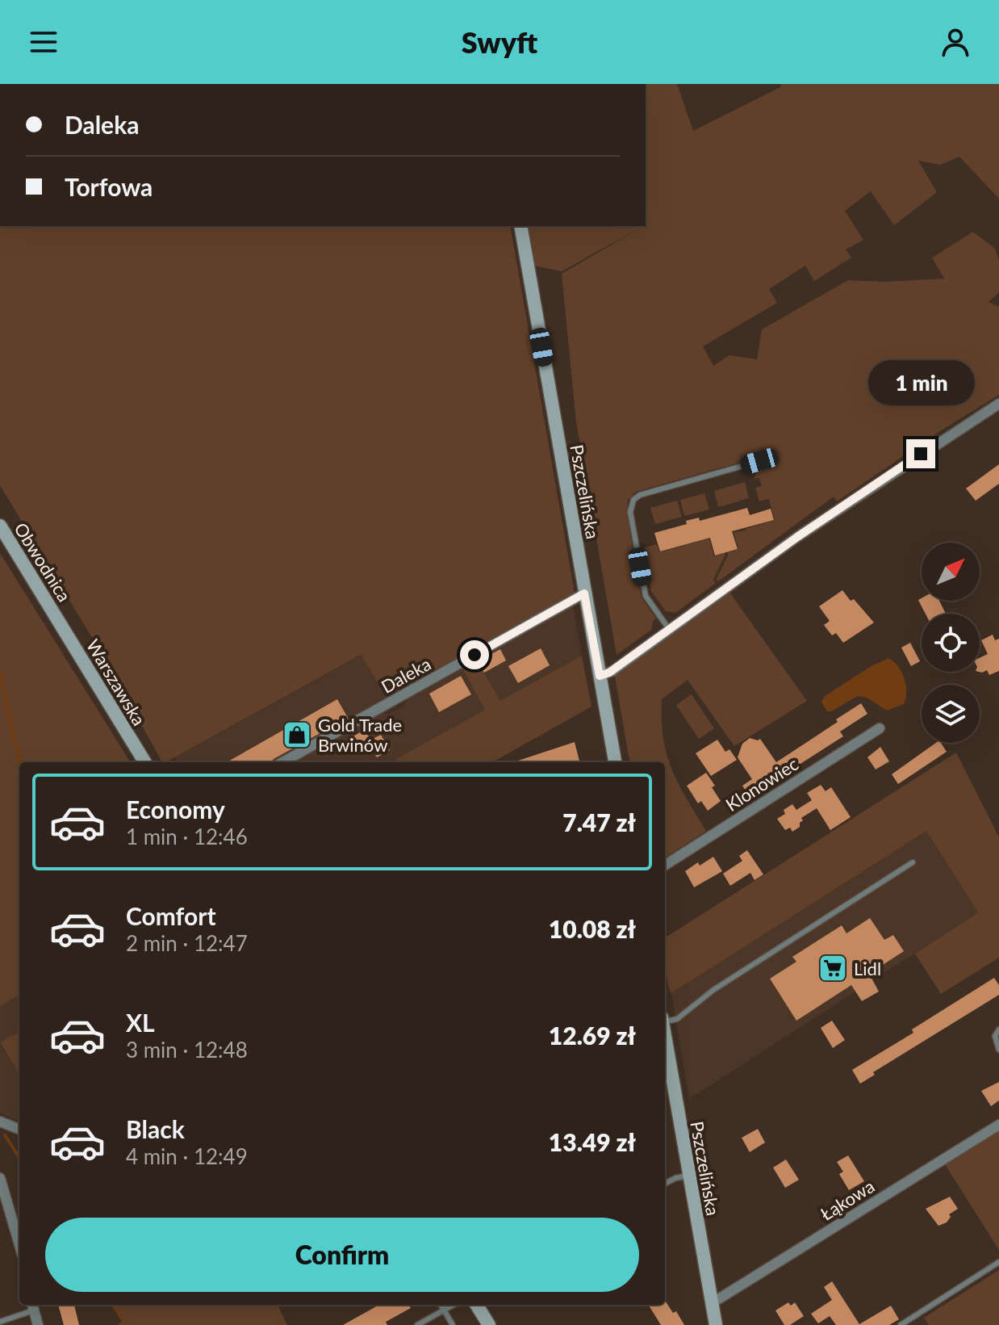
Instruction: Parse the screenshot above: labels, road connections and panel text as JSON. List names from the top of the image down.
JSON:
{
  "streets": {
    "main road": ["Pszczelińska", "Obwodnica", "Warszawska"],
    "street": ["Daleka", "Klonowiec", "Łąkowa"]
  },
  "crossings": [
    ["Pszczelińska", "Daleka"],
    ["Pszczelińska", "Łąkowa"],
    ["Obwodnica", "Warszawska"]
  ],
  "places": {
    "shop": ["Gold Trade Brwinów"],
    "supermarket": ["Lidl"]
  },
  "north": "top right",
  "page": {
    "header": "Swyft",
    "banner": ["Daleka", "Torfowa"],
    "bubble": "1 min",
    "list": [
      {
        "name": "Economy",
        "note": "1 min · 12:46",
        "value": "7.47 zł"
      },
      {
        "name": "Comfort",
        "note": "2 min · 12:47",
        "value": "10.08 zł"
      },
      {
        "name": "XL",
        "note": "3 min · 12:48",
        "value": "12.69 zł"
      },
      {
        "name": "Black",
        "note": "4 min · 12:49",
        "value": "13.49 zł"
      }
    ],
    "buttons": "Confirm"
  }
}
